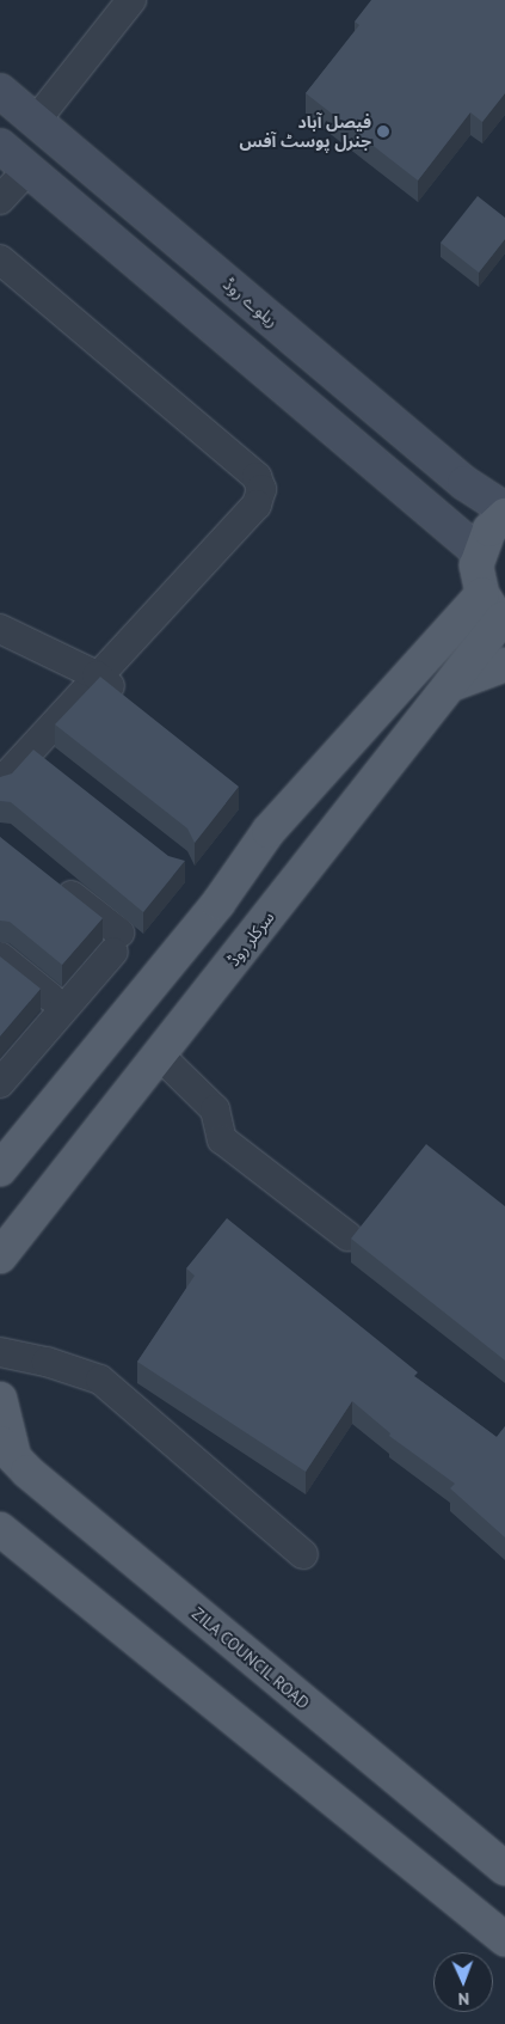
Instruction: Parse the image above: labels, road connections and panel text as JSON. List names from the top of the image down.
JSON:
{
  "streets": {
    "main road": ["ریلوے روڈ", "سرکلر روڈ", "ZILA COUNCIL ROAD"]
  },
  "places": ["فیصل آباد جنرل پوسٹ آفس"],
  "north": "bottom"
}
